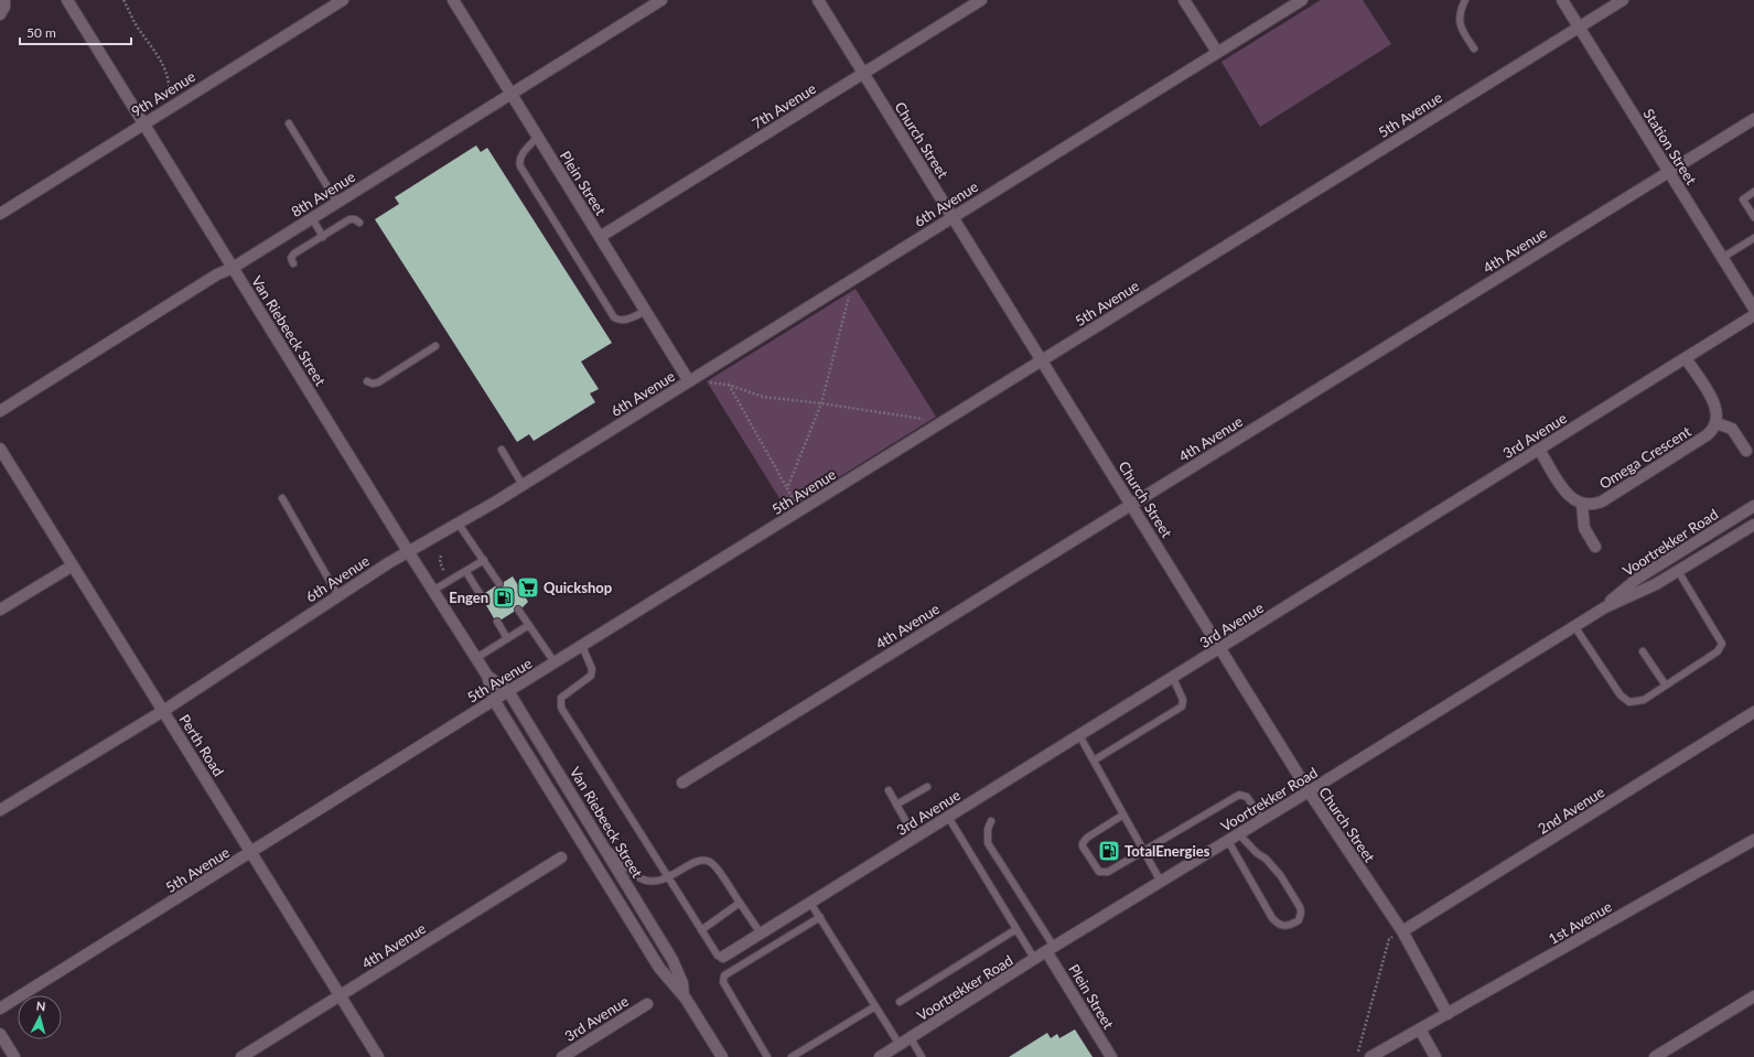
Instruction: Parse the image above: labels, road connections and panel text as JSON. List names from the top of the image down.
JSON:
{
  "streets": {
    "street": [
      "9th Avenue",
      "7th Avenue",
      "5th Avenue",
      "Church Street",
      "Station Street",
      "Plein Street",
      "8th Avenue",
      "6th Avenue",
      "4th Avenue",
      "Van Riebeeck Street",
      "3rd Avenue",
      "Omega Crescent",
      "Voortrekker Road",
      "Perth Road",
      "2nd Avenue",
      "1st Avenue"
    ]
  },
  "crossings": [
    ["9th Avenue", "Van Riebeeck Street"],
    ["7th Avenue", "Church Street"],
    ["7th Avenue", "Plein Street"],
    ["5th Avenue", "Church Street"],
    ["5th Avenue", "Station Street"],
    ["5th Avenue", "Van Riebeeck Street"],
    ["5th Avenue", "Perth Road"],
    ["Church Street", "6th Avenue"],
    ["Church Street", "4th Avenue"],
    ["Church Street", "3rd Avenue"],
    ["Church Street", "Voortrekker Road"],
    ["Church Street", "2nd Avenue"],
    ["Church Street", "1st Avenue"],
    ["Station Street", "4th Avenue"],
    ["Plein Street", "8th Avenue"],
    ["Plein Street", "6th Avenue"],
    ["Plein Street", "Voortrekker Road"],
    ["8th Avenue", "Van Riebeeck Street"],
    ["6th Avenue", "Van Riebeeck Street"],
    ["6th Avenue", "Perth Road"],
    ["4th Avenue", "Perth Road"]
  ],
  "places": {
    "supermarket": ["Quickshop"],
    "fuel station": ["Engen", "TotalEnergies"]
  },
  "scale_bar": "50 m",
  "north": "top"
}
